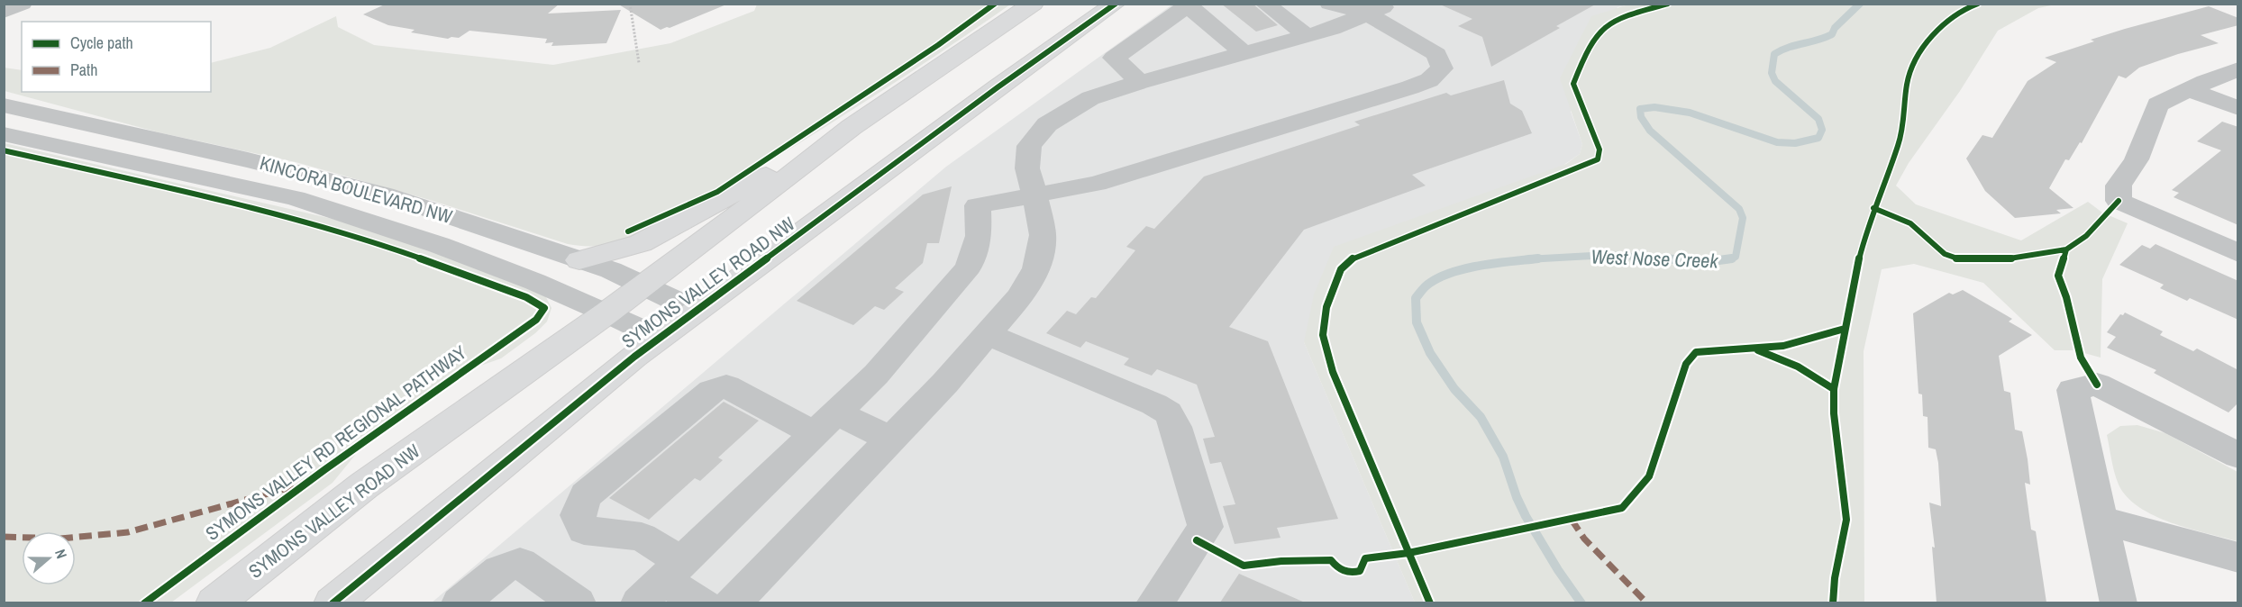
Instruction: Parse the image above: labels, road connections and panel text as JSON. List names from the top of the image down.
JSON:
{
  "streets": {
    "main road": ["SYMONS VALLEY ROAD NW"],
    "street": ["KINCORA BOULEVARD NW"],
    "cycle path": ["SYMONS VALLEY RD REGIONAL PATHWAY"]
  },
  "crossings": [
    ["KINCORA BOULEVARD NW", "SYMONS VALLEY ROAD NW"]
  ],
  "water": ["West Nose Creek"],
  "legend": ["Cycle path", "Path"],
  "north": "right"
}
